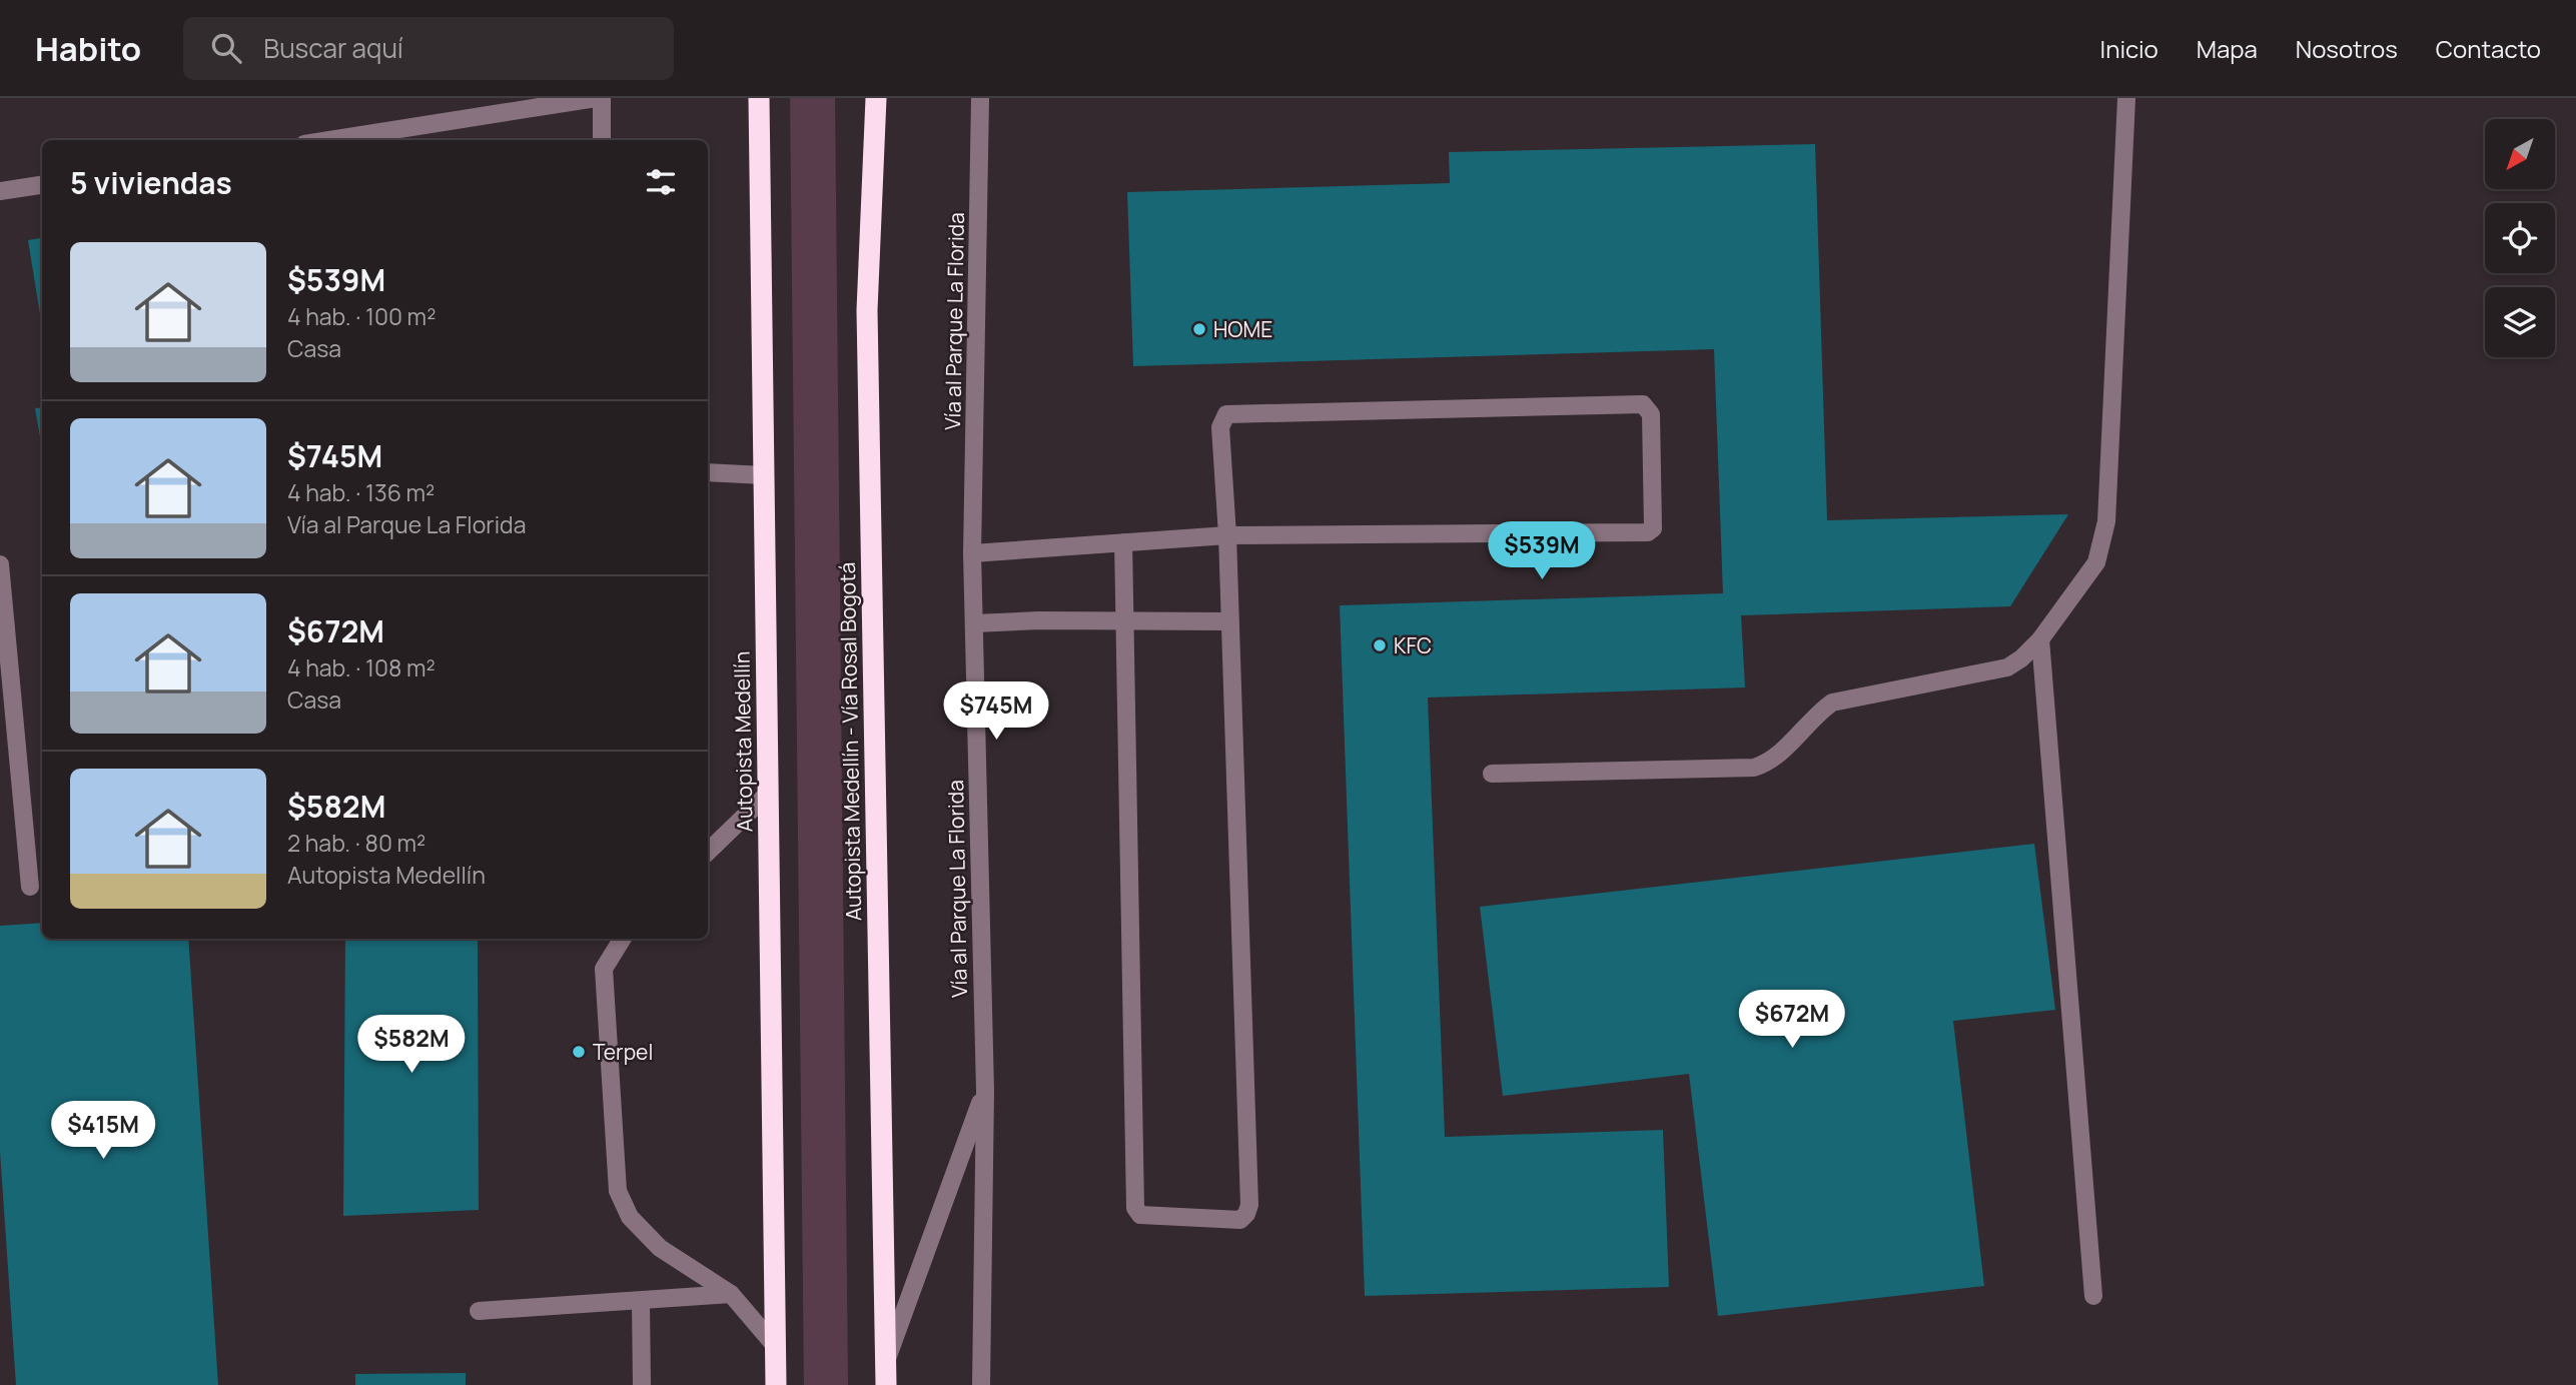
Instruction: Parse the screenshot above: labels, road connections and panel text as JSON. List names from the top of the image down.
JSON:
{
  "streets": {
    "highway": ["Autopista Medellín", "Autopista Medellín - Vía Rosal Bogotá"],
    "street": ["Vía al Parque La Florida"]
  },
  "places": ["HOME", "KFC", "Terpel"],
  "north": "bottom left",
  "page": {
    "header": "Habito",
    "search": "Buscar aquí",
    "nav": [
      "Inicio",
      "Mapa",
      "Nosotros",
      "Contacto"
    ],
    "heading": "5 viviendas",
    "list": [
      {
        "name": "$539M",
        "note": "4 hab. · 100 m² · Casa"
      },
      {
        "name": "$745M",
        "note": "4 hab. · 136 m² · Vía al Parque La Florida"
      },
      {
        "name": "$672M",
        "note": "4 hab. · 108 m² · Casa"
      },
      {
        "name": "$582M",
        "note": "2 hab. · 80 m² · Autopista Medellín"
      }
    ],
    "price": [
      "$539M",
      "$745M",
      "$672M",
      "$582M",
      "$415M"
    ]
  }
}
